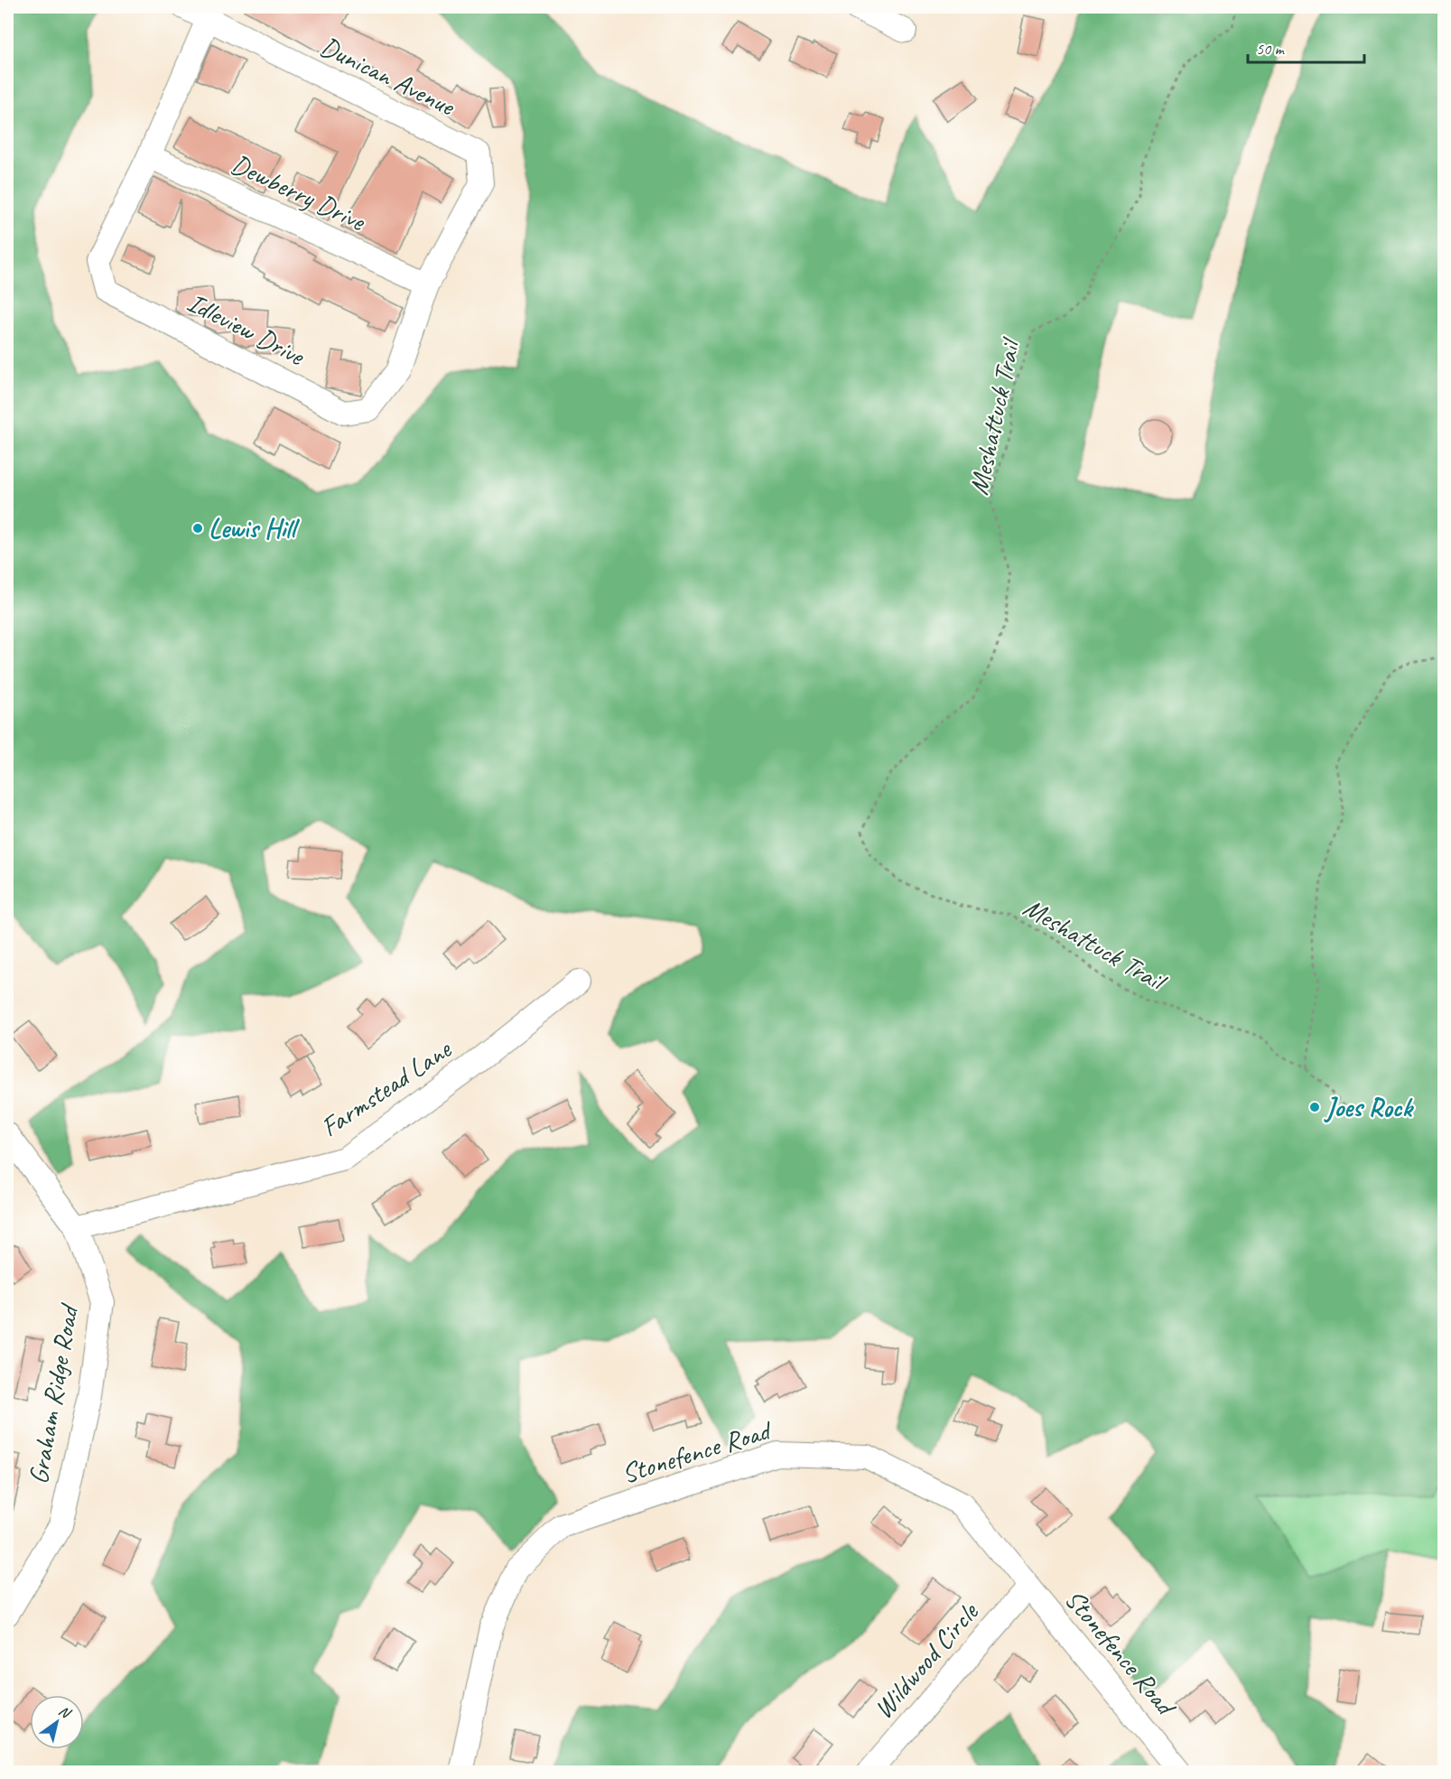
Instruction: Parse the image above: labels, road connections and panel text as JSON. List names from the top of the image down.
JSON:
{
  "streets": {
    "street": [
      "Dunican Avenue",
      "Dewberry Drive",
      "Idleview Drive",
      "Farmstead Lane",
      "Graham Ridge Road",
      "Stonefence Road",
      "Wildwood Circle"
    ],
    "path": ["Meshattuck Trail"]
  },
  "crossings": [
    ["Dunican Avenue", "Dewberry Drive"],
    ["Dunican Avenue", "Idleview Drive"],
    ["Dewberry Drive", "Idleview Drive"],
    ["Farmstead Lane", "Graham Ridge Road"],
    ["Stonefence Road", "Wildwood Circle"]
  ],
  "places": ["Lewis Hill", "Joes Rock"],
  "scale_bar": "50 m",
  "north": "top right"
}
